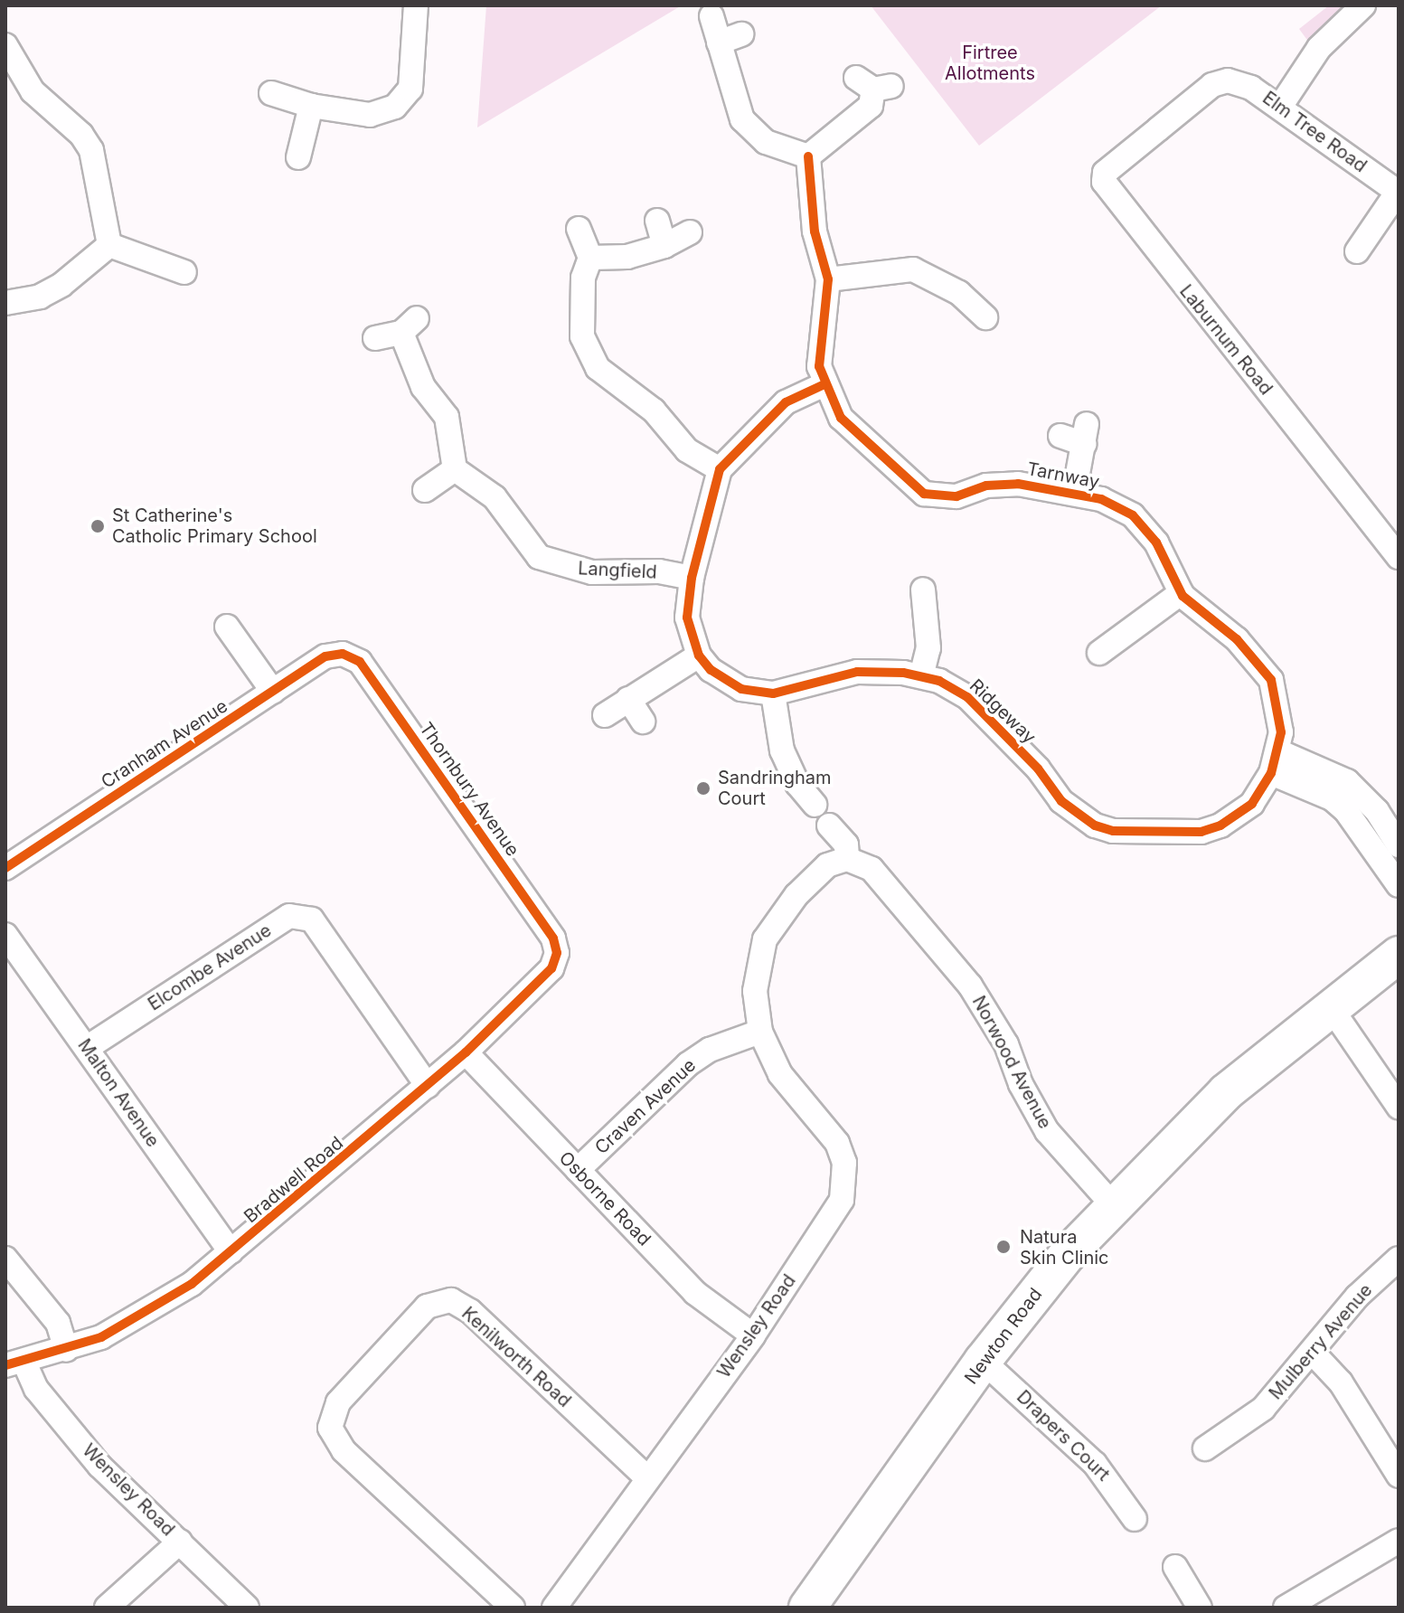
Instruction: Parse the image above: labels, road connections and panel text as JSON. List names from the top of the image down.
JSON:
{
  "streets": {
    "main road": ["Newton Road"],
    "street": [
      "Elm Tree Road",
      "Laburnum Road",
      "Tarnway",
      "Langfield",
      "Ridgeway",
      "Cranham Avenue",
      "Thornbury Avenue",
      "Elcombe Avenue",
      "Norwood Avenue",
      "Malton Avenue",
      "Craven Avenue",
      "Bradwell Road",
      "Osborne Road",
      "Wensley Road",
      "Mulberry Avenue",
      "Kenilworth Road",
      "Drapers Court"
    ]
  },
  "crossings": [
    ["Elm Tree Road", "Laburnum Road"],
    ["Tarnway", "Ridgeway"],
    ["Cranham Avenue", "Thornbury Avenue"],
    ["Thornbury Avenue", "Bradwell Road"],
    ["Elcombe Avenue", "Malton Avenue"],
    ["Elcombe Avenue", "Bradwell Road"],
    ["Norwood Avenue", "Newton Road"],
    ["Malton Avenue", "Bradwell Road"],
    ["Craven Avenue", "Osborne Road"],
    ["Craven Avenue", "Wensley Road"],
    ["Bradwell Road", "Osborne Road"],
    ["Bradwell Road", "Wensley Road"],
    ["Osborne Road", "Wensley Road"],
    ["Wensley Road", "Kenilworth Road"],
    ["Newton Road", "Drapers Court"]
  ],
  "parks": ["Firtree Allotments"],
  "places": ["St Catherine's Catholic Primary School", "Sandringham Court", "Natura Skin Clinic"]
}
